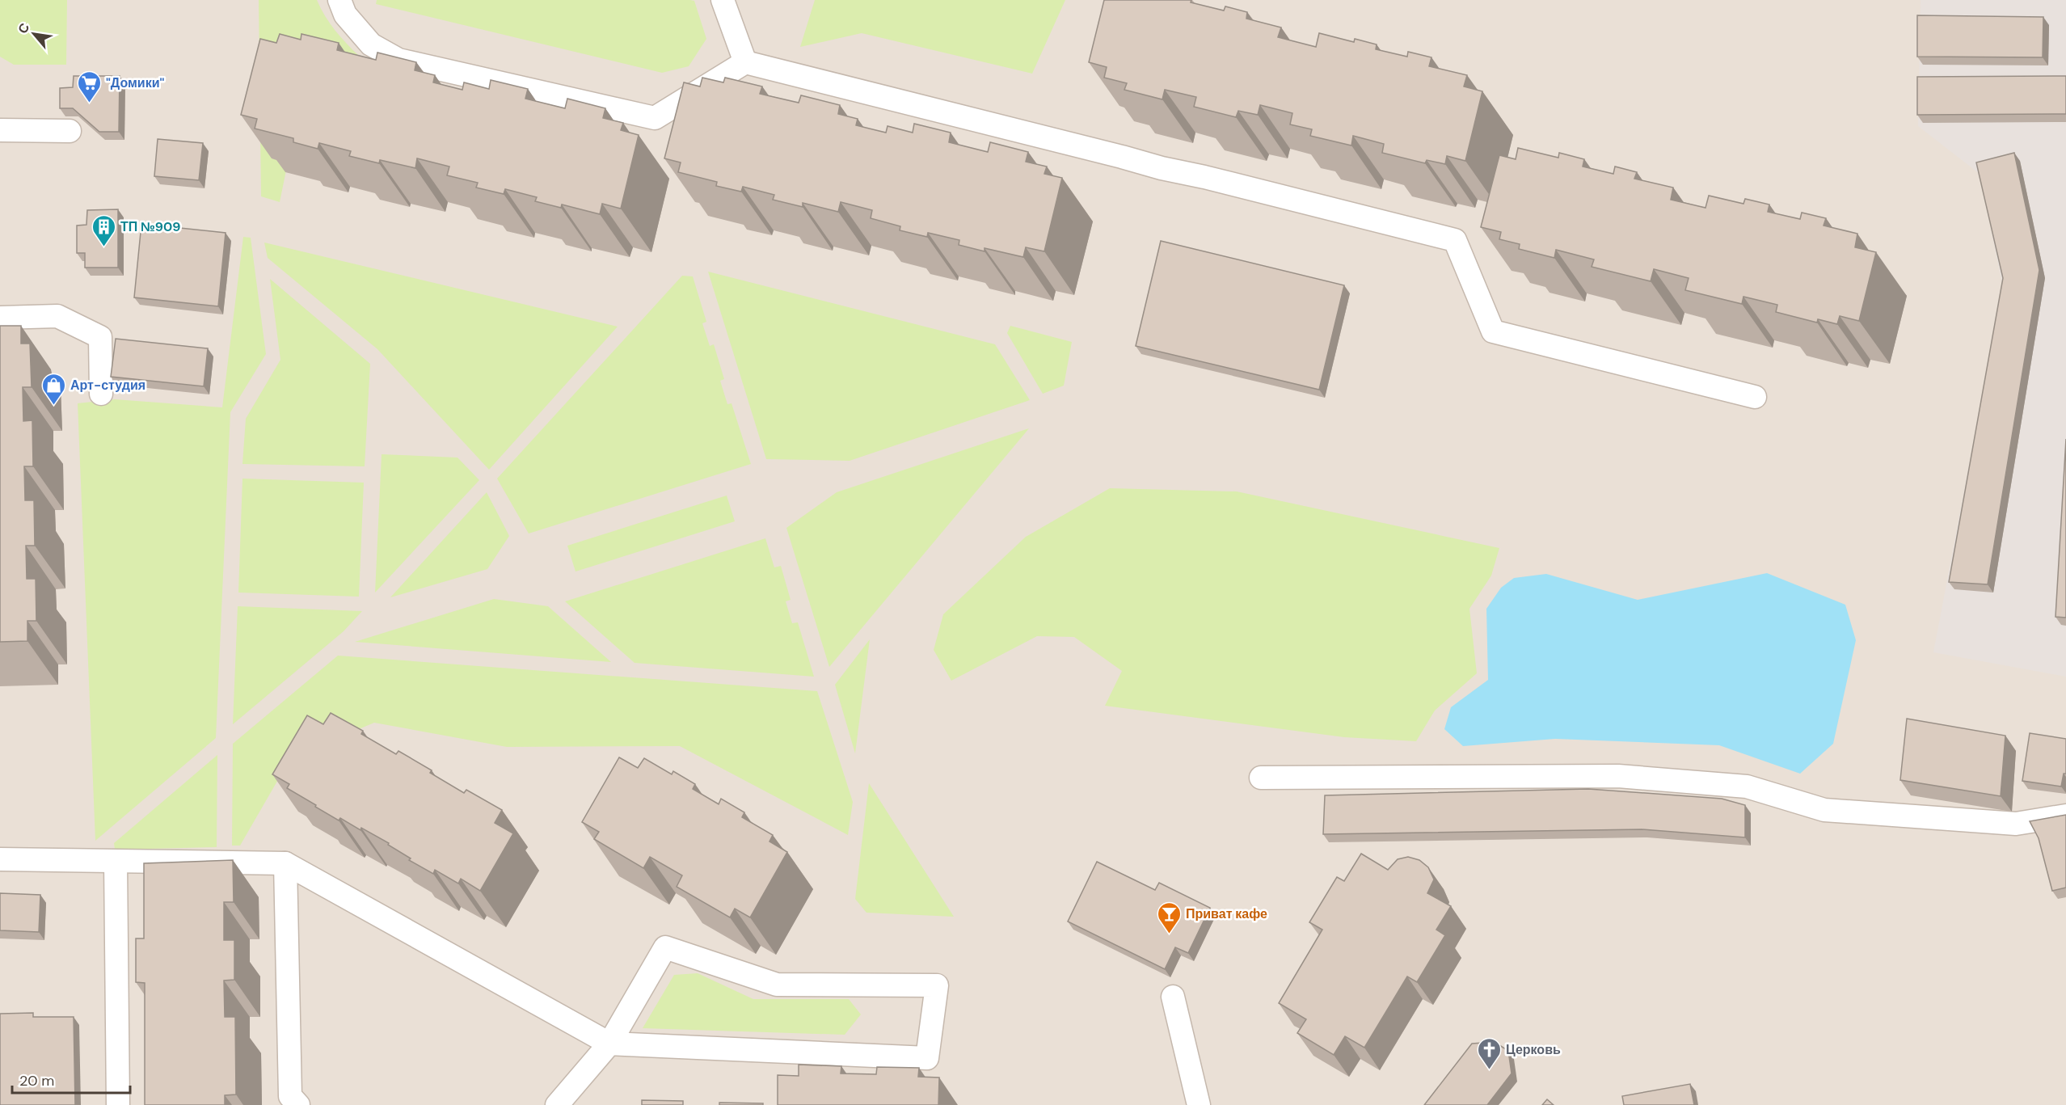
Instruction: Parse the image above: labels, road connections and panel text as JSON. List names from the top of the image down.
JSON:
{
  "places": {
    "supermarket": ["\"Домики\""],
    "building": ["ТП №909"],
    "shop": ["Арт-студия"],
    "bar": ["Приват кафе"],
    "church": ["Церковь"]
  },
  "scale_bar": "20 m",
  "north": "top left"
}
